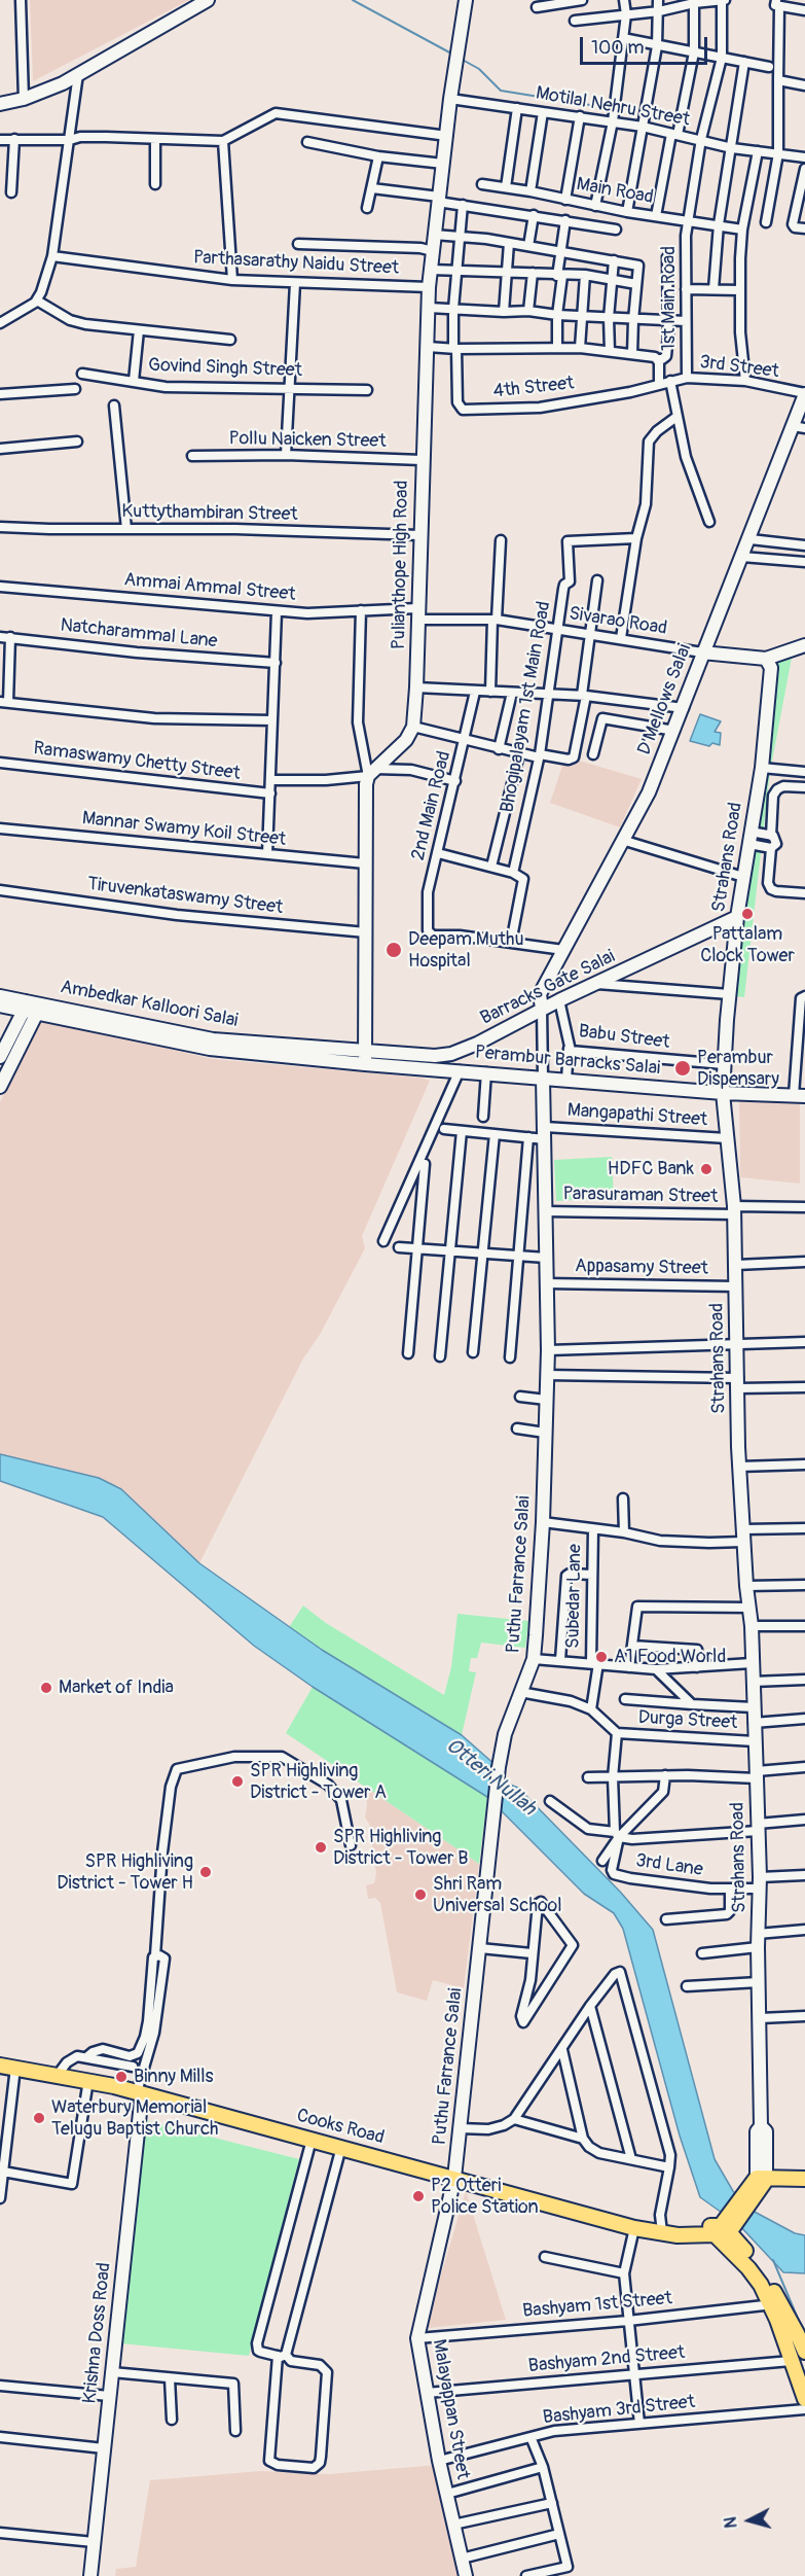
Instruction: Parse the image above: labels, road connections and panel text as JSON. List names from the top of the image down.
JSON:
{
  "streets": {
    "main road": [
      "Pulianthope High Road",
      "D'Mellows Salai",
      "Strahans Road",
      "Barracks Gate Salai",
      "Ambedkar Kalloori Salai",
      "Perambur Barracks Salai",
      "Puthu Farrance Salai",
      "Cooks Road",
      "Krishna Doss Road",
      "Malayappan Street"
    ],
    "street": [
      "Motilal Nehru Street",
      "Main Road",
      "Parthasarathy Naidu Street",
      "1st Main Road",
      "3rd Street",
      "Govind Singh Street",
      "4th Street",
      "Pollu Naicken Street",
      "Kuttythambiran Street",
      "Ammai Ammal Street",
      "Sivarao Road",
      "Natcharammal Lane",
      "Bhogipalayam 1st Main Road",
      "Ramaswamy Chetty Street",
      "2nd Main Road",
      "Mannar Swamy Koil Street",
      "Tiruvenkataswamy Street",
      "Babu Street",
      "Mangapathi Street",
      "Parasuraman Street",
      "Appasamy Street",
      "Subedar Lane",
      "Durga Street",
      "3rd Lane",
      "Bashyam 1st Street",
      "Bashyam 2nd Street",
      "Bashyam 3rd Street"
    ]
  },
  "crossings": [
    ["Motilal Nehru Street", "1st Main Road"],
    ["Motilal Nehru Street", "Pulianthope High Road"],
    ["Main Road", "1st Main Road"],
    ["Parthasarathy Naidu Street", "Pulianthope High Road"],
    ["1st Main Road", "3rd Street"],
    ["3rd Street", "4th Street"],
    ["3rd Street", "D'Mellows Salai"],
    ["Pollu Naicken Street", "Pulianthope High Road"],
    ["Kuttythambiran Street", "Pulianthope High Road"],
    ["Pulianthope High Road", "Ammai Ammal Street"],
    ["Pulianthope High Road", "Sivarao Road"],
    ["Ammai Ammal Street", "Sivarao Road"],
    ["Sivarao Road", "D'Mellows Salai"],
    ["Sivarao Road", "Bhogipalayam 1st Main Road"],
    ["D'Mellows Salai", "Barracks Gate Salai"],
    ["Strahans Road", "Barracks Gate Salai"],
    ["Strahans Road", "Babu Street"],
    ["Strahans Road", "Perambur Barracks Salai"],
    ["Strahans Road", "Mangapathi Street"],
    ["Strahans Road", "Parasuraman Street"],
    ["Strahans Road", "Appasamy Street"],
    ["Strahans Road", "Durga Street"],
    ["Strahans Road", "3rd Lane"],
    ["Barracks Gate Salai", "Ambedkar Kalloori Salai"],
    ["Barracks Gate Salai", "Babu Street"],
    ["Ambedkar Kalloori Salai", "Perambur Barracks Salai"],
    ["Perambur Barracks Salai", "Puthu Farrance Salai"],
    ["Mangapathi Street", "Puthu Farrance Salai"],
    ["Parasuraman Street", "Puthu Farrance Salai"],
    ["Appasamy Street", "Puthu Farrance Salai"],
    ["Puthu Farrance Salai", "Durga Street"],
    ["Puthu Farrance Salai", "Cooks Road"],
    ["Puthu Farrance Salai", "Malayappan Street"],
    ["Subedar Lane", "Durga Street"],
    ["Cooks Road", "Krishna Doss Road"],
    ["Cooks Road", "Malayappan Street"],
    ["Bashyam 1st Street", "Malayappan Street"],
    ["Bashyam 2nd Street", "Malayappan Street"],
    ["Malayappan Street", "Bashyam 3rd Street"]
  ],
  "water": ["Otteri Nullah"],
  "places": [
    "Pattalam Clock Tower",
    "Deepam Muthu Hospital",
    "Perambur Dispensary",
    "HDFC Bank",
    "A1 Food World",
    "Market of India",
    "SPR Highliving District - Tower A",
    "SPR Highliving District - Tower B",
    "SPR Highliving District - Tower H",
    "Shri Ram Universal School",
    "Binny Mills",
    "Waterbury Memorial Telugu Baptist Church",
    "P2 Otteri Police Station"
  ],
  "scale_bar": "100 m",
  "north": "left"
}
